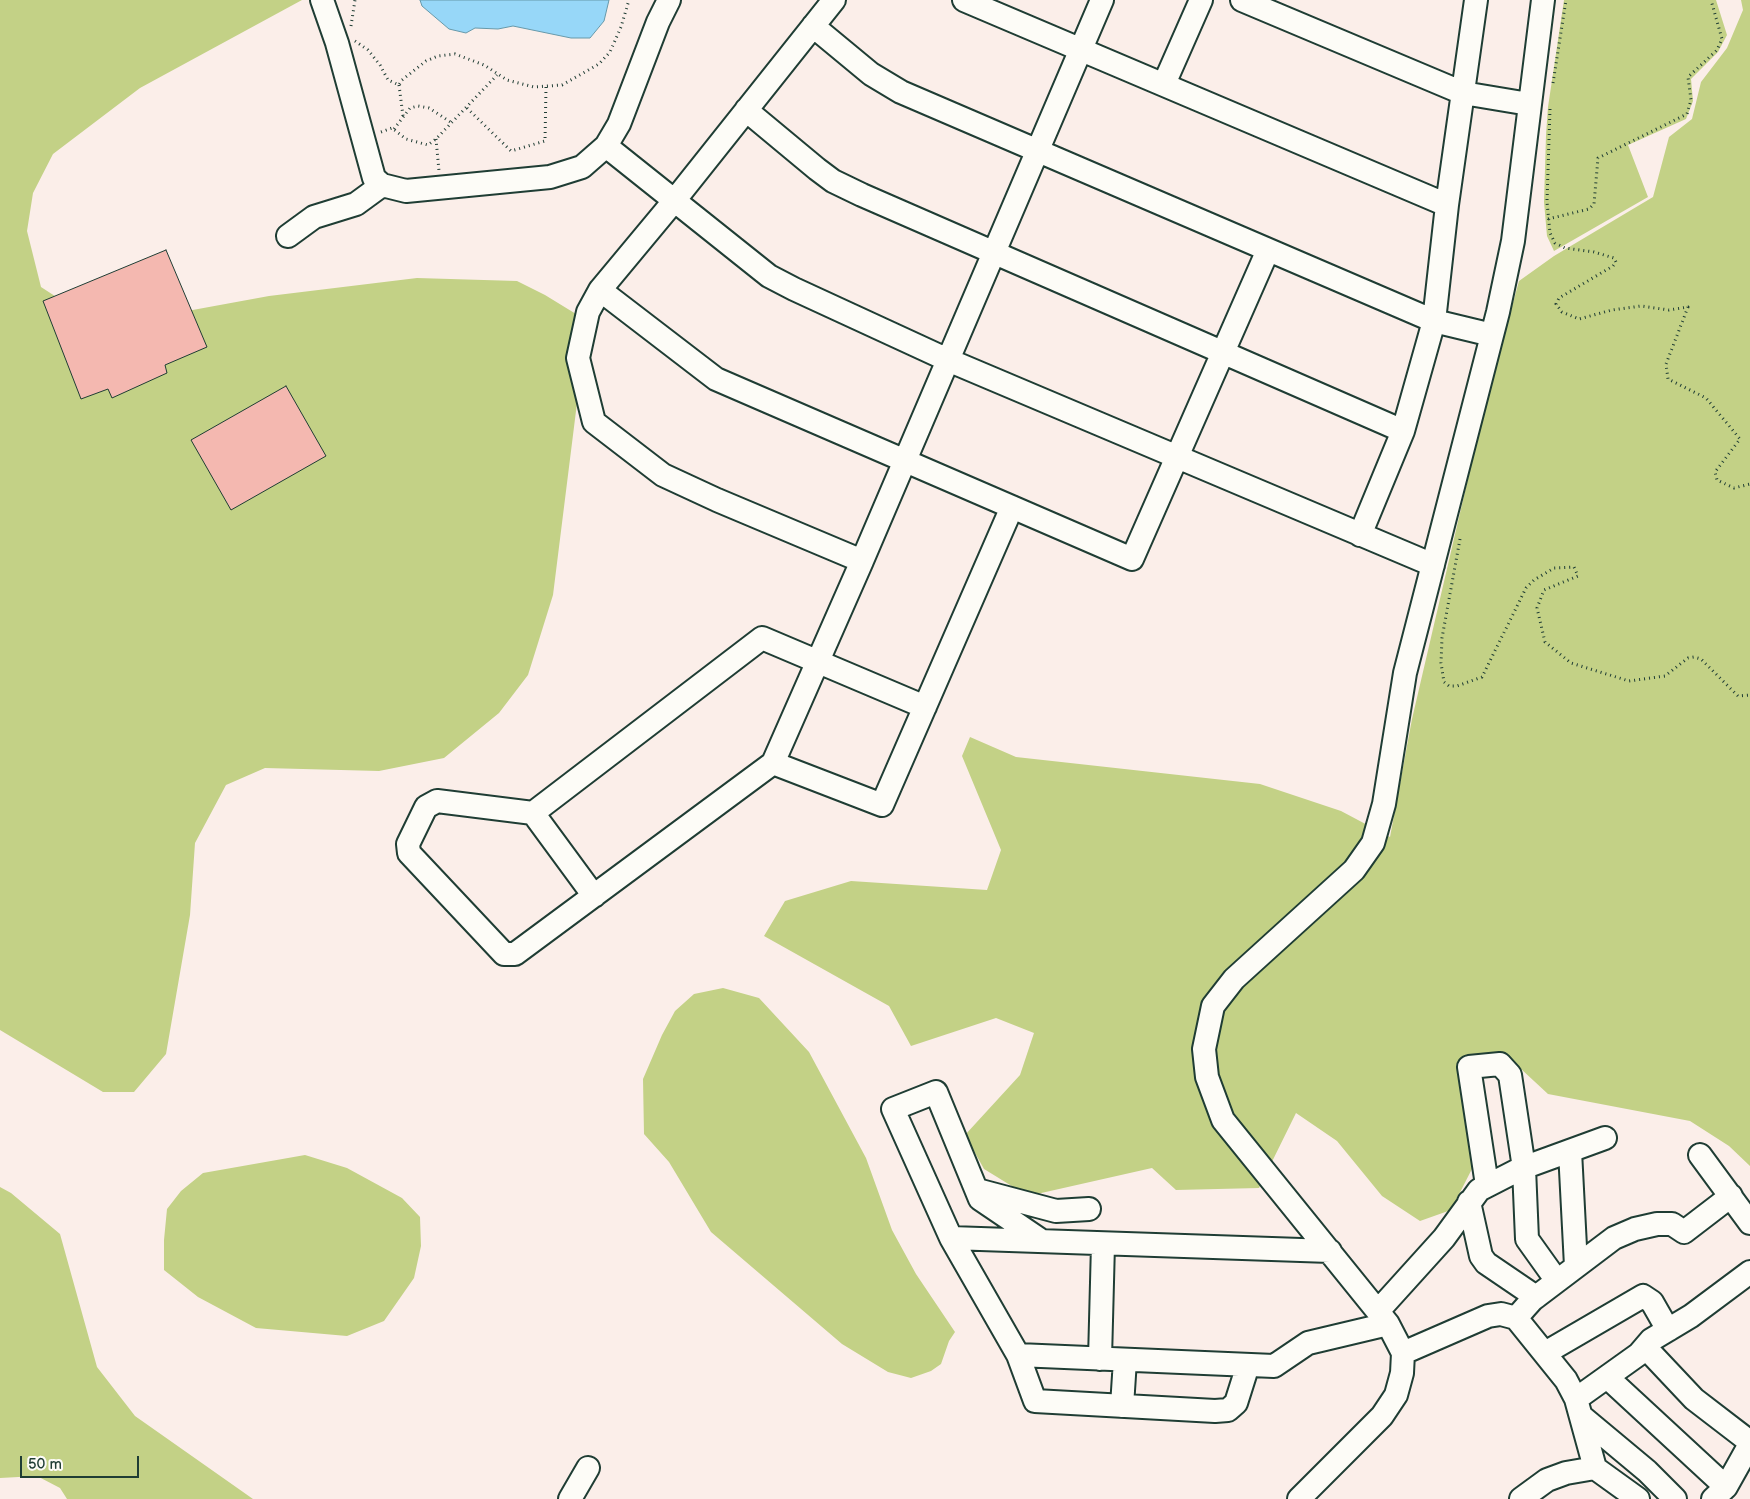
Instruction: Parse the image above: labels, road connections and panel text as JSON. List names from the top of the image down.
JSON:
{
  "scale_bar": "50 m"
}
